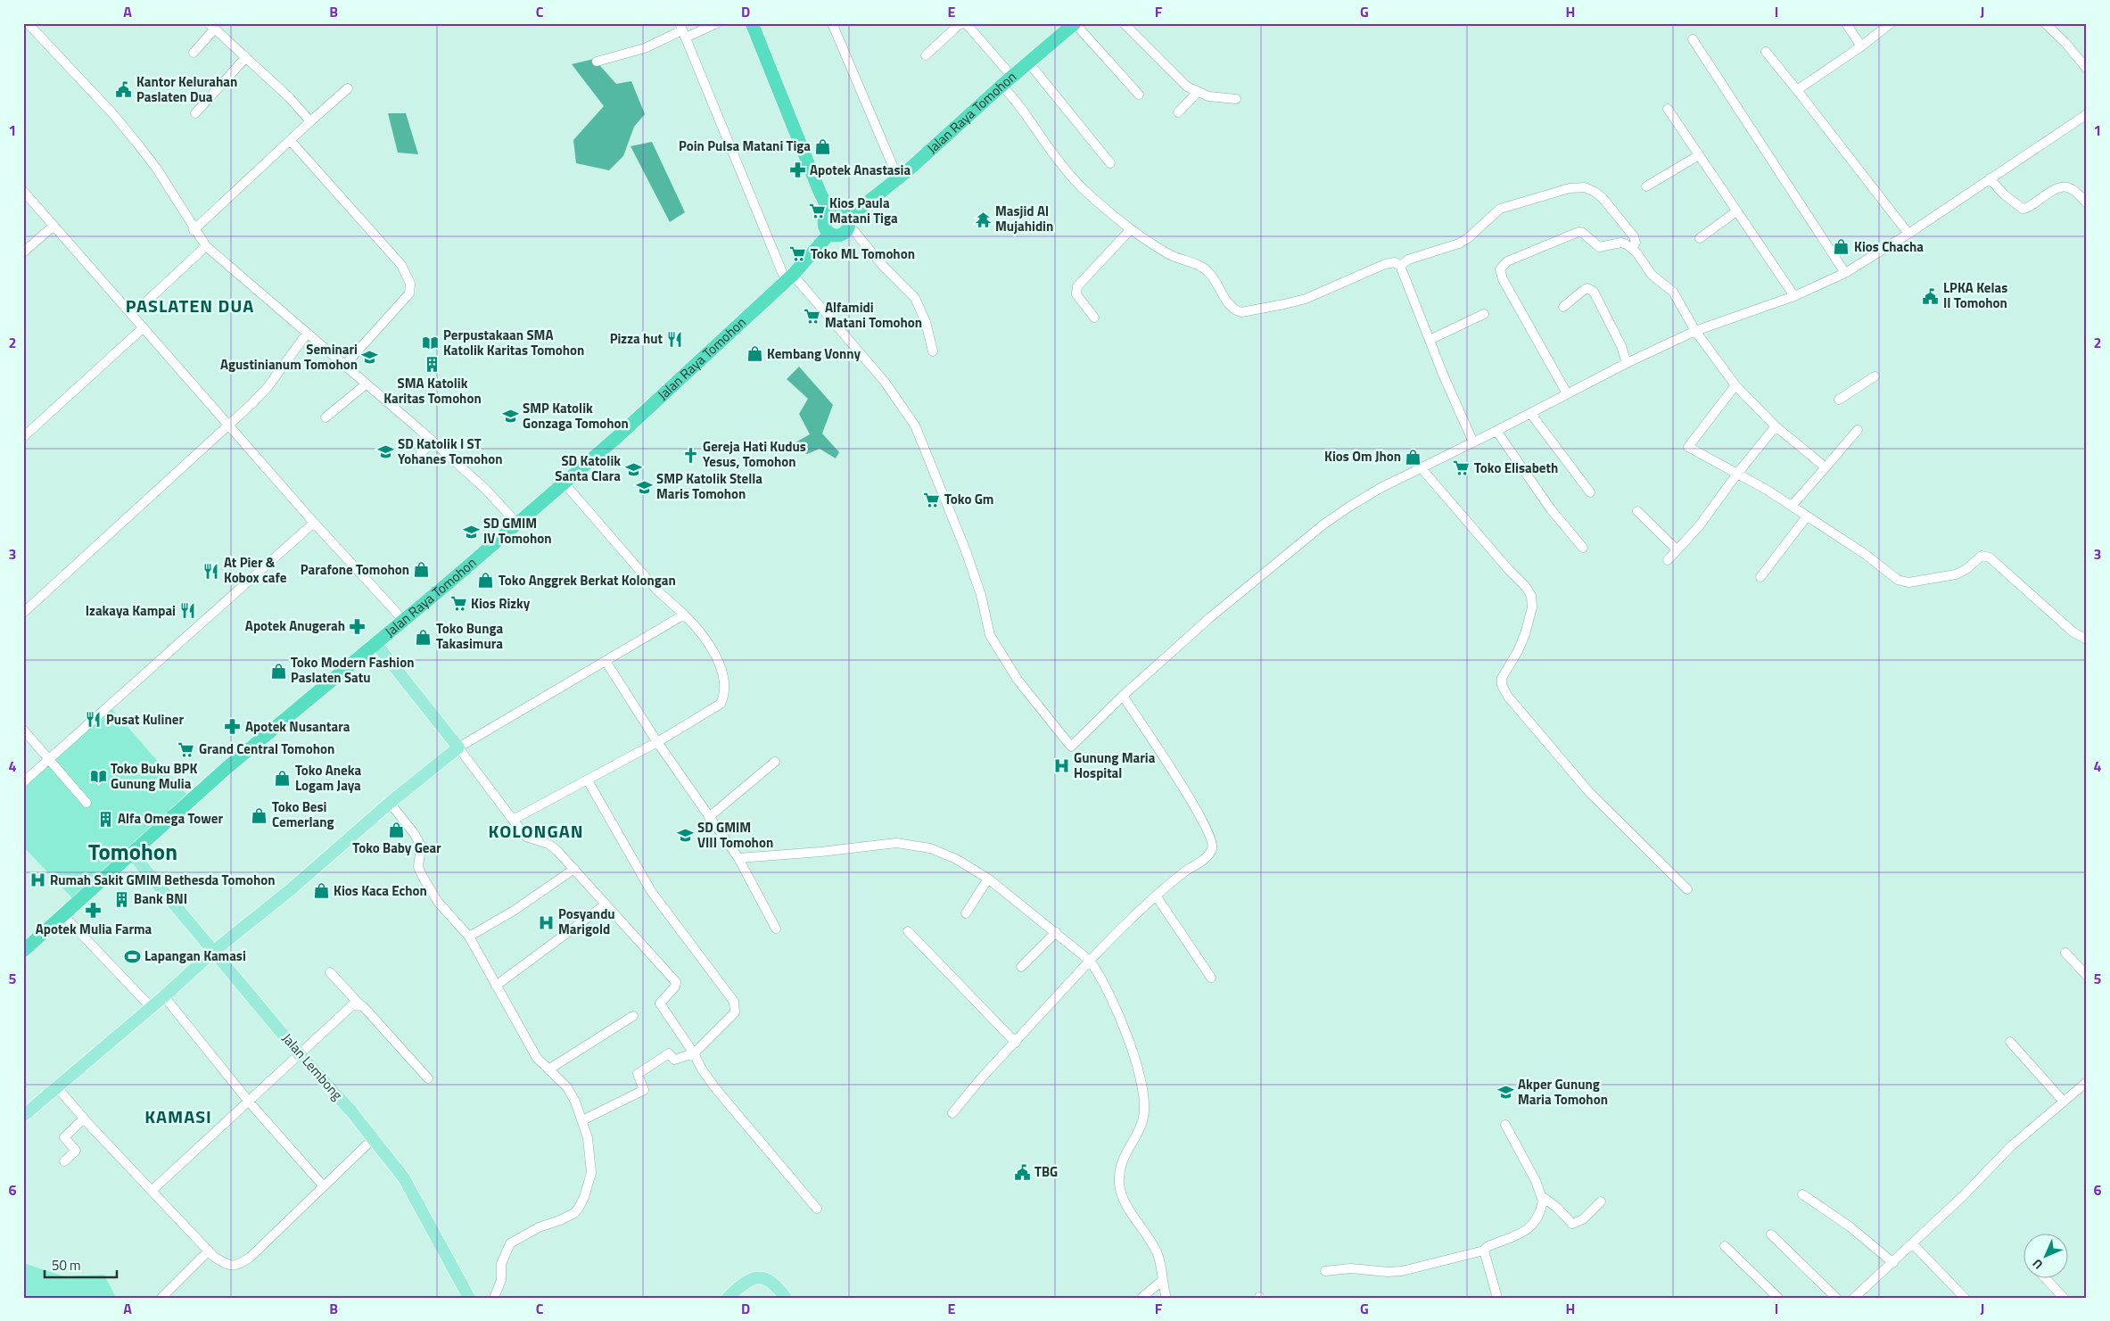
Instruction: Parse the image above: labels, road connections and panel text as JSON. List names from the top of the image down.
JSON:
{
  "streets": {
    "highway": ["Jalan Raya Tomohon"],
    "main road": ["Jalan Lembong"]
  },
  "crossings": [
    ["Jalan Raya Tomohon", "Jalan Lembong"]
  ],
  "districts": [
    "PASLATEN DUA",
    "KOLONGAN",
    "Tomohon",
    "KAMASI"
  ],
  "places": {
    "public building": ["Kantor Kelurahan Paslaten Dua", "LPKA Kelas II Tomohon", "TBG"],
    "shop": [
      "Poin Pulsa Matani Tiga",
      "Kios Chacha",
      "Kembang Vonny",
      "Kios Om Jhon",
      "Parafone Tomohon",
      "Toko Anggrek Berkat Kolongan",
      "Toko Bunga Takasimura",
      "Toko Modern Fashion Paslaten Satu",
      "Toko Aneka Logam Jaya",
      "Toko Besi Cemerlang",
      "Toko Baby Gear",
      "Kios Kaca Echon"
    ],
    "pharmacy": [
      "Apotek Anastasia",
      "Apotek Anugerah",
      "Apotek Nusantara",
      "Apotek Mulia Farma"
    ],
    "supermarket": [
      "Kios Paula Matani Tiga",
      "Toko ML Tomohon",
      "Alfamidi Matani Tomohon",
      "Toko Elisabeth",
      "Toko Gm",
      "Kios Rizky",
      "Grand Central Tomohon"
    ],
    "temple": ["Masjid Al Mujahidin"],
    "restaurant": [
      "Pizza hut",
      "At Pier & Kobox cafe",
      "Izakaya Kampai",
      "Pusat Kuliner"
    ],
    "library": ["Perpustakaan SMA Katolik Karitas Tomohon", "Toko Buku BPK Gunung Mulia"],
    "school or university": [
      "Seminari Agustinianum Tomohon",
      "SMP Katolik Gonzaga Tomohon",
      "SD Katolik I ST Yohanes Tomohon",
      "SD Katolik Santa Clara",
      "SMP Katolik Stella Maris Tomohon",
      "SD GMIM IV Tomohon",
      "SD GMIM VIII Tomohon",
      "Akper Gunung Maria Tomohon"
    ],
    "building": ["SMA Katolik Karitas Tomohon", "Alfa Omega Tower", "Bank BNI"],
    "church": ["Gereja Hati Kudus Yesus, Tomohon"],
    "hospital": ["Gunung Maria Hospital", "Rumah Sakit GMIM Bethesda Tomohon", "Posyandu Marigold"],
    "sports": ["Lapangan Kamasi"]
  },
  "scale_bar": "50 m",
  "north": "bottom left",
  "grid": {
    "columns": [
      "A",
      "B",
      "C",
      "D",
      "E",
      "F",
      "G",
      "H",
      "I",
      "J"
    ],
    "rows": [
      "1",
      "2",
      "3",
      "4",
      "5",
      "6"
    ]
  }
}
